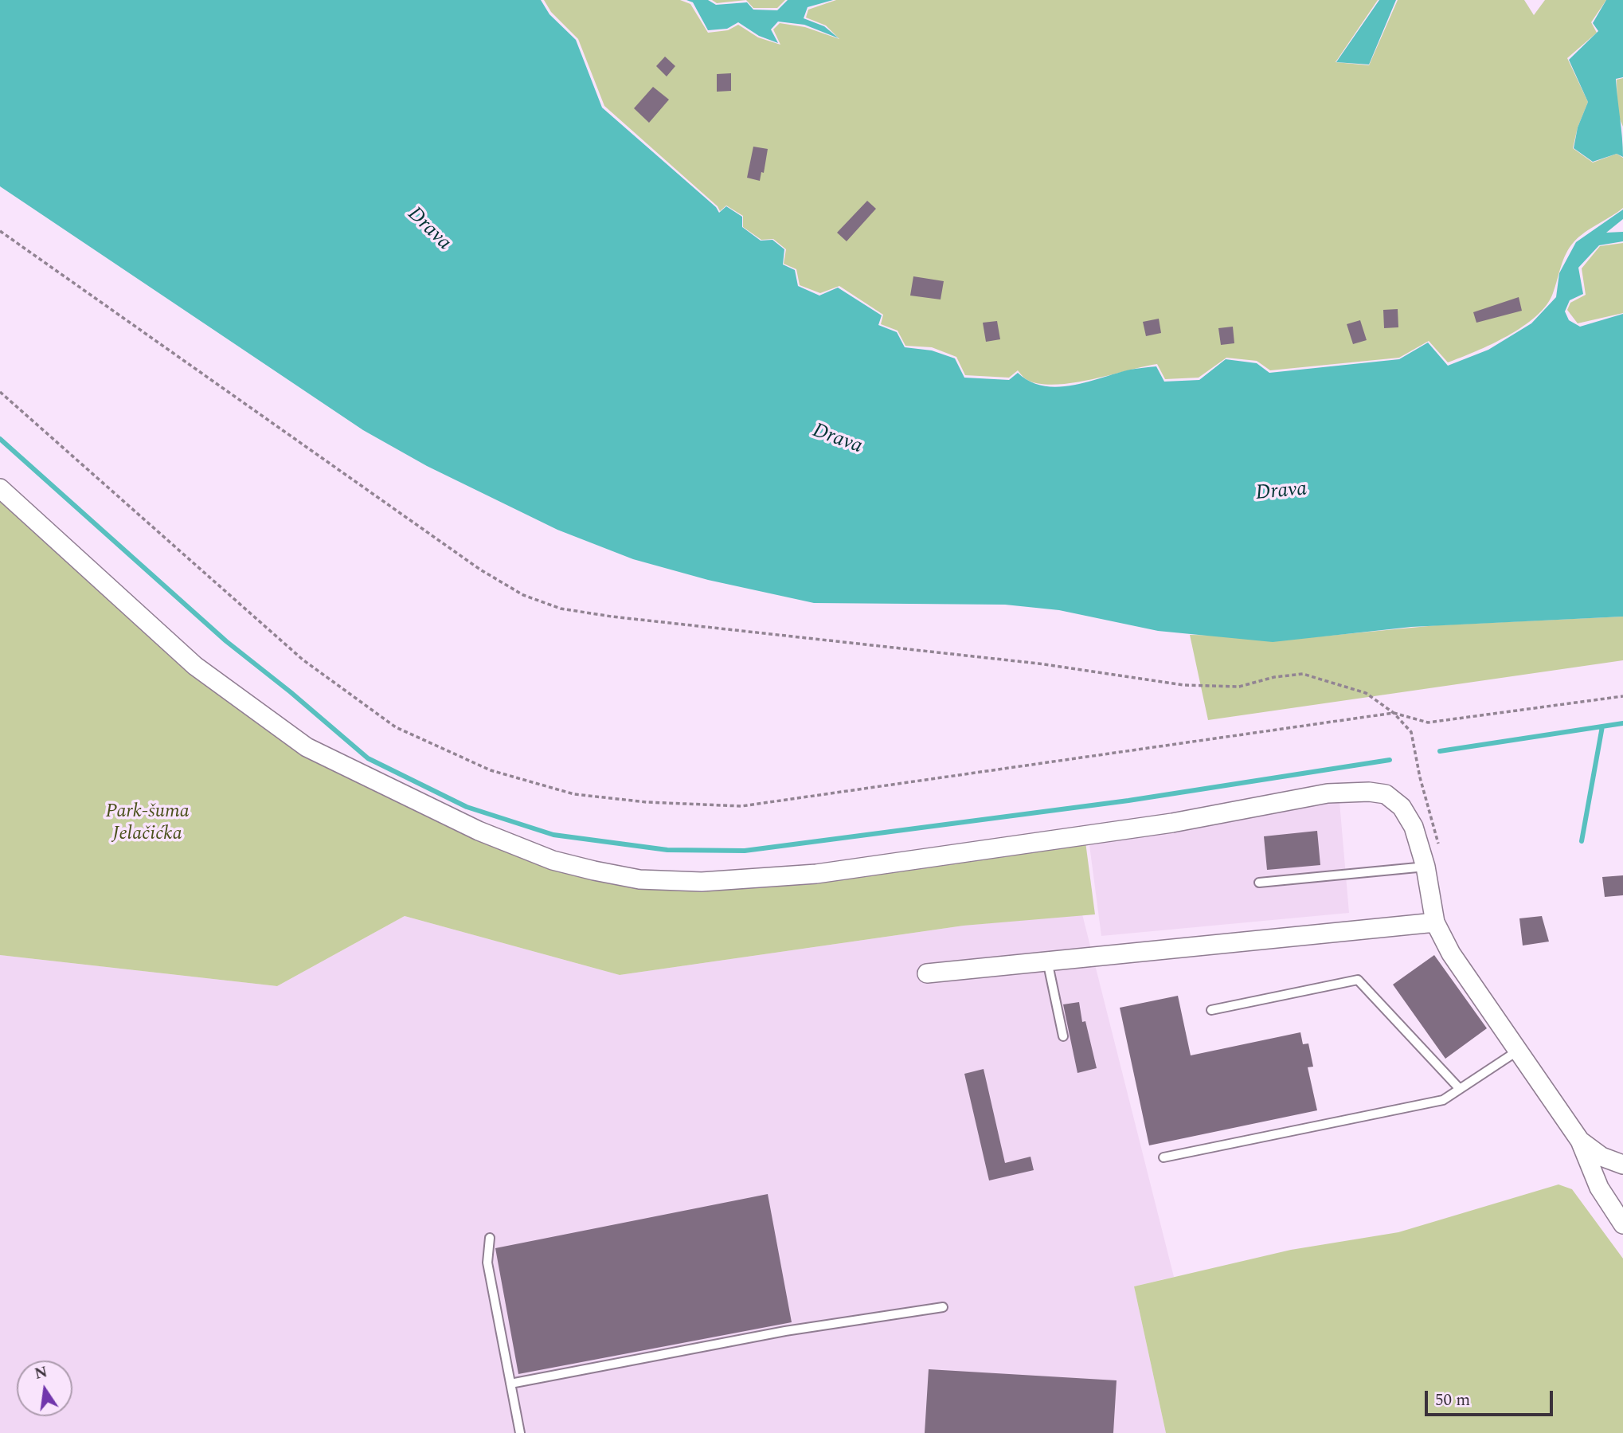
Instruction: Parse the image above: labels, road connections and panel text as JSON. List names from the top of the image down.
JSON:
{
  "water": ["Drava"],
  "parks": ["Park-šuma Jelačićka"],
  "scale_bar": "50 m",
  "north": "top"
}
